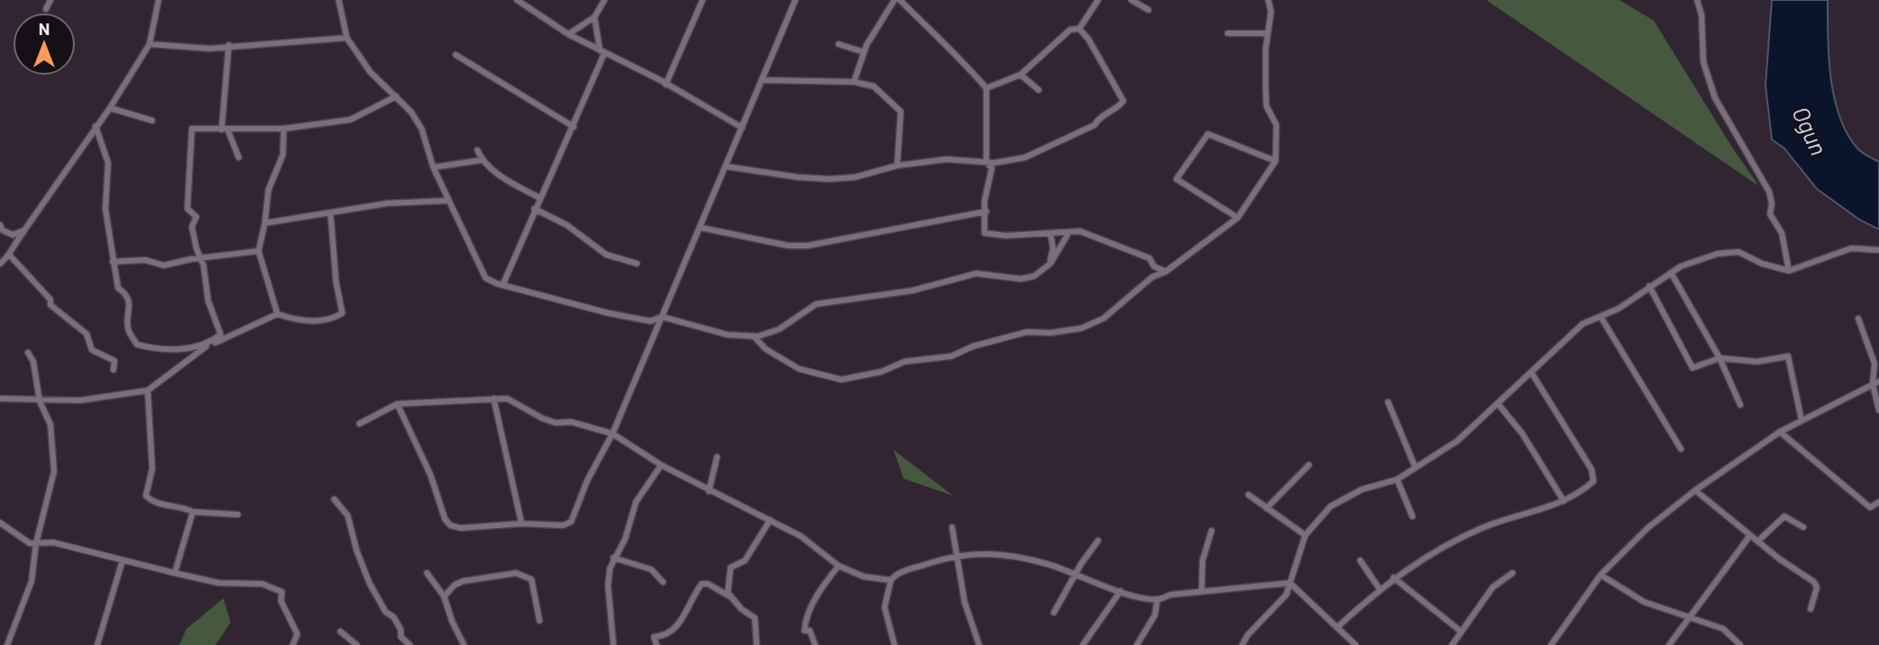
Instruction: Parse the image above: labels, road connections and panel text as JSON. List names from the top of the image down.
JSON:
{
  "water": ["Ogun"],
  "north": "top"
}
